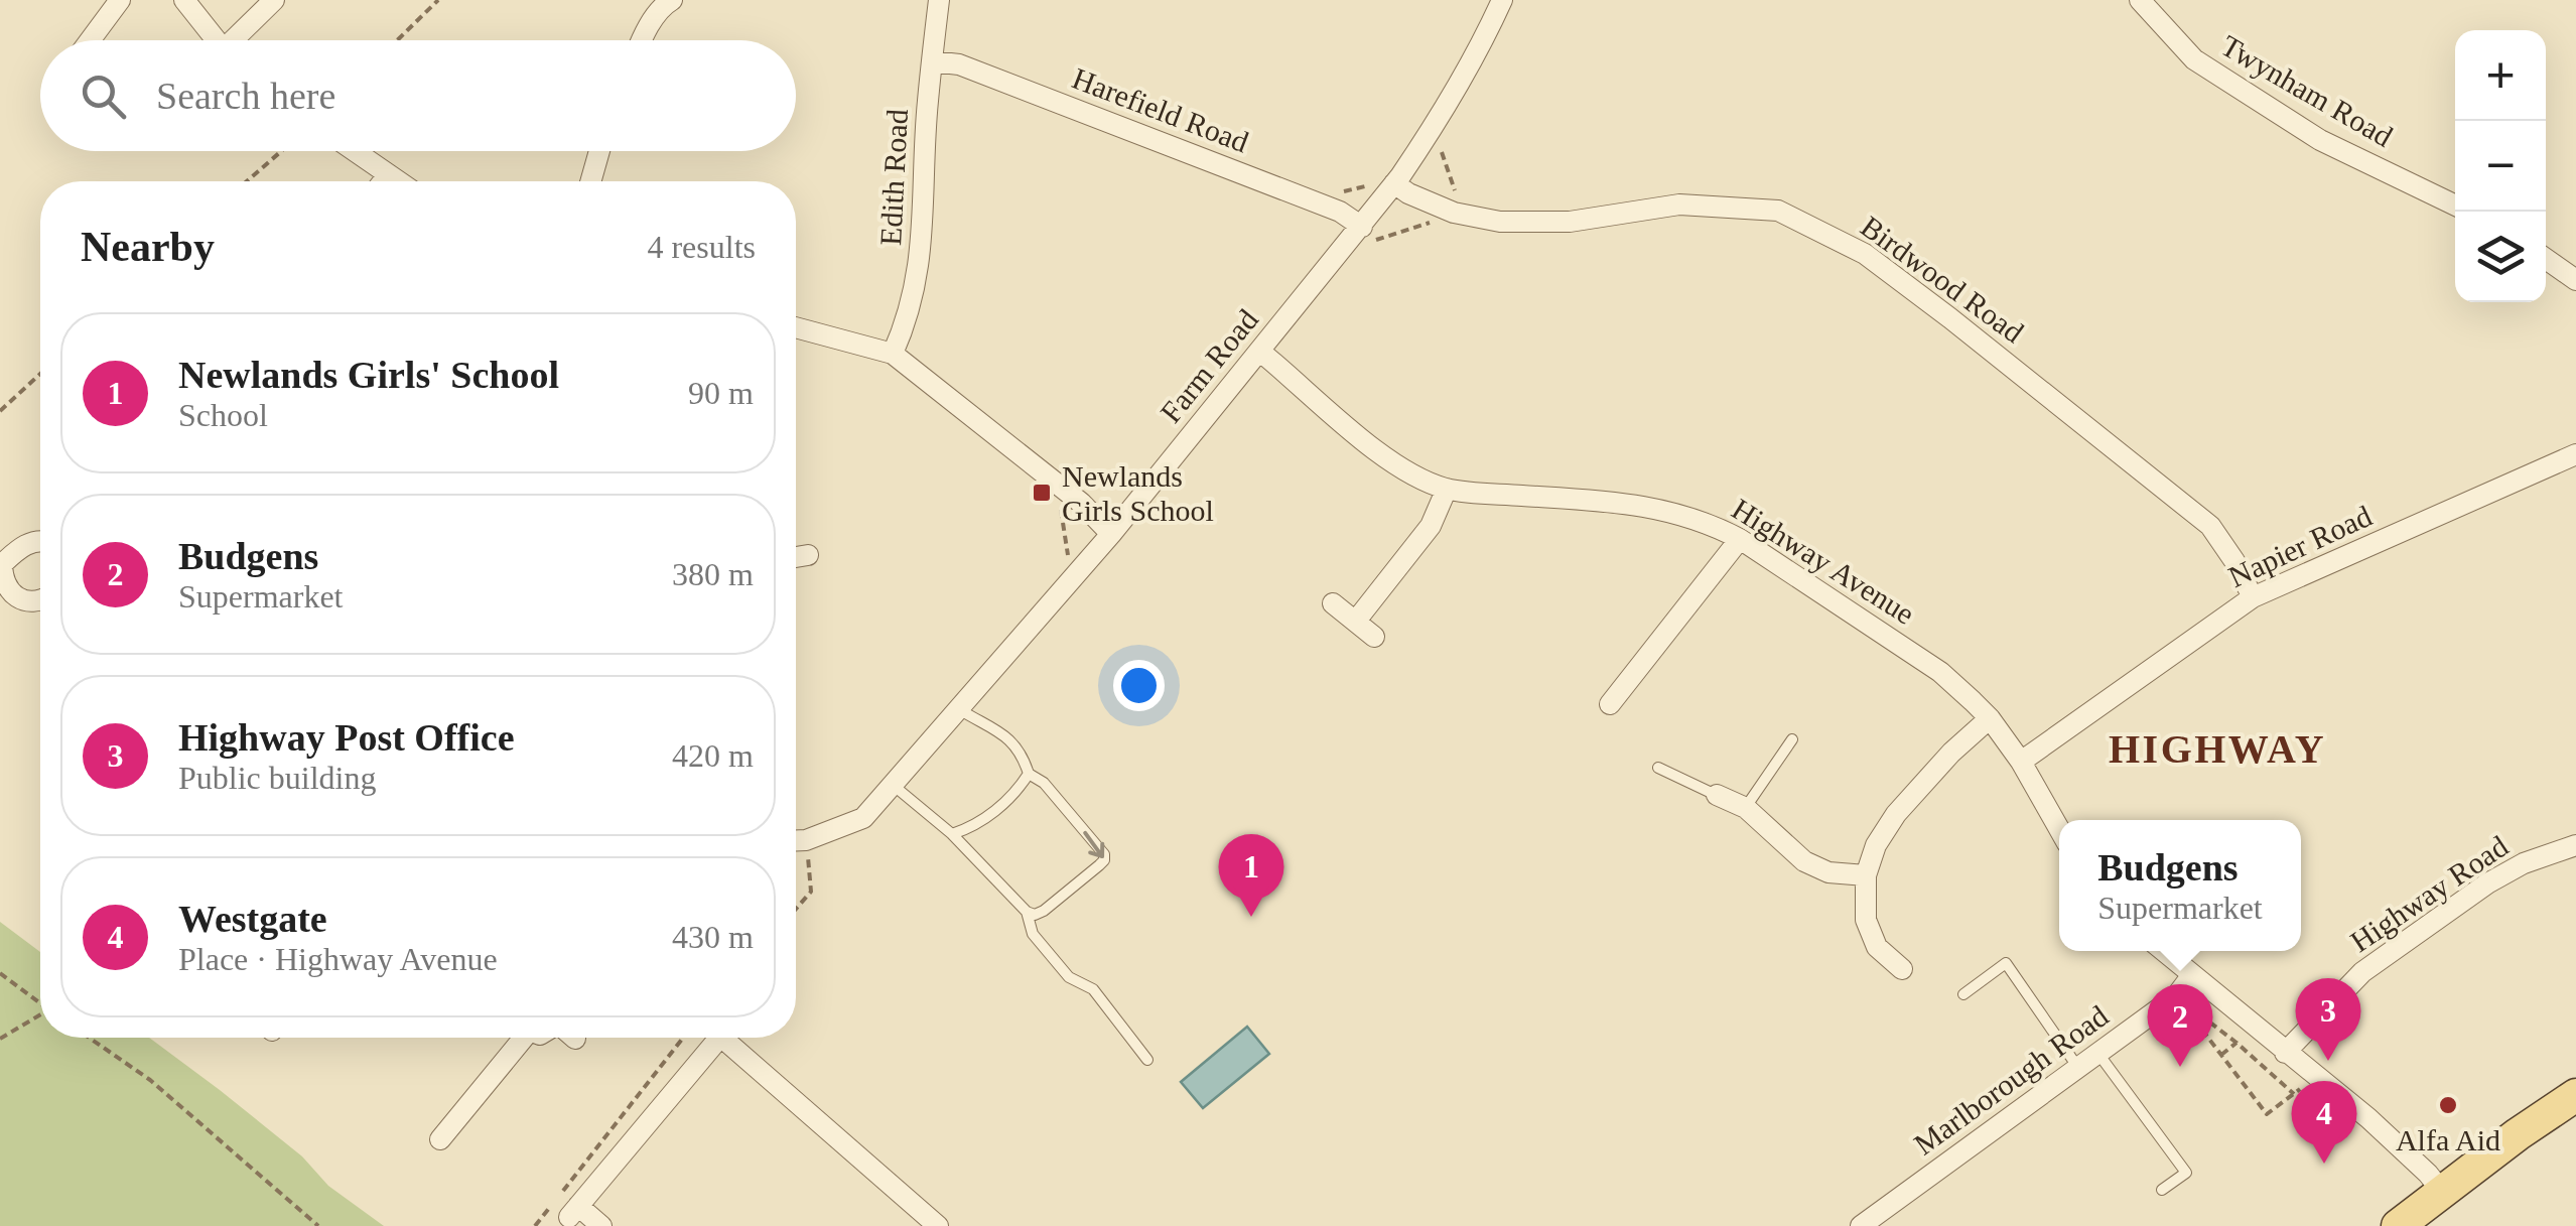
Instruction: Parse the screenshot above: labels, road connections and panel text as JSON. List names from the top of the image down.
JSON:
{
  "streets": {
    "street": [
      "Twynham Road",
      "Harefield Road",
      "Edith Road",
      "Birdwood Road",
      "Farm Road",
      "Napier Road",
      "Highway Avenue",
      "Highway Road",
      "Marlborough Road"
    ]
  },
  "crossings": [
    ["Harefield Road", "Edith Road"],
    ["Harefield Road", "Farm Road"],
    ["Birdwood Road", "Farm Road"],
    ["Birdwood Road", "Napier Road"],
    ["Farm Road", "Highway Avenue"],
    ["Napier Road", "Highway Avenue"]
  ],
  "districts": ["HIGHWAY"],
  "places": {
    "transit": ["Newlands Girls School"],
    "other": ["Alfa Aid"]
  },
  "page": {
    "map_buttons": ["+", "−"],
    "search": "Search here",
    "heading": ["Nearby", "4 results"],
    "list": [
      {
        "mark": "1",
        "name": "Newlands Girls' School",
        "note": "School",
        "value": "90 m"
      },
      {
        "mark": "2",
        "name": "Budgens",
        "note": "Supermarket",
        "value": "380 m"
      },
      {
        "mark": "3",
        "name": "Highway Post Office",
        "note": "Public building",
        "value": "420 m"
      },
      {
        "mark": "4",
        "name": "Westgate",
        "note": "Place · Highway Avenue",
        "value": "430 m"
      }
    ],
    "popup": ["Budgens", "Supermarket"],
    "pins": [
      "1",
      "3",
      "2",
      "4"
    ]
  }
}
